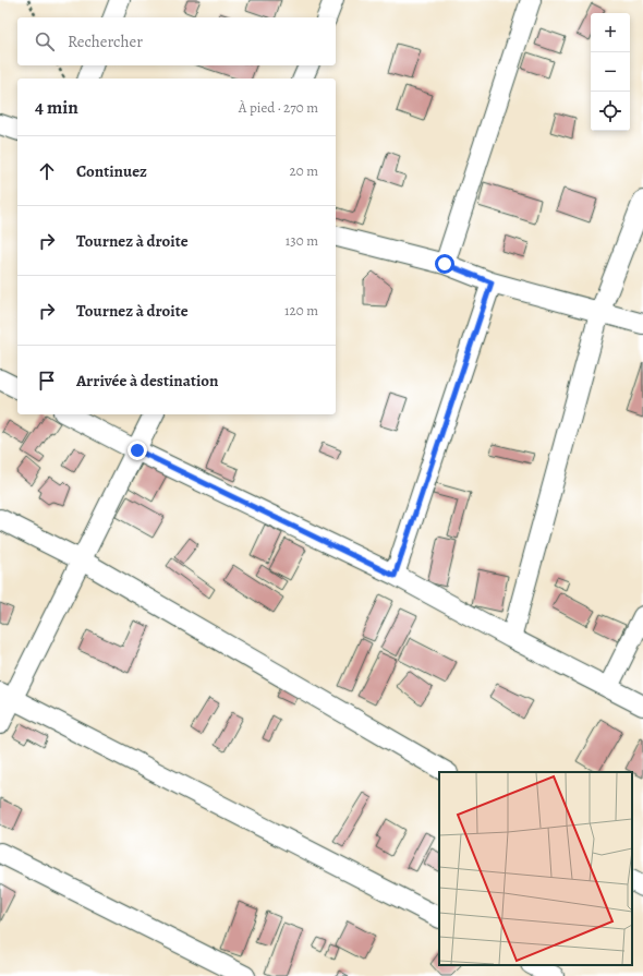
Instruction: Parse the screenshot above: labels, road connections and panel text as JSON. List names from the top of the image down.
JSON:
{
  "page": {
    "map_buttons": ["+", "−"],
    "search": "Rechercher",
    "heading": ["4 min", "À pied · 270 m"],
    "list": [
      ["Continuez", "20 m"],
      ["Tournez à droite", "130 m"],
      ["Tournez à droite", "120 m"],
      "Arrivée à destination"
    ]
  }
}
